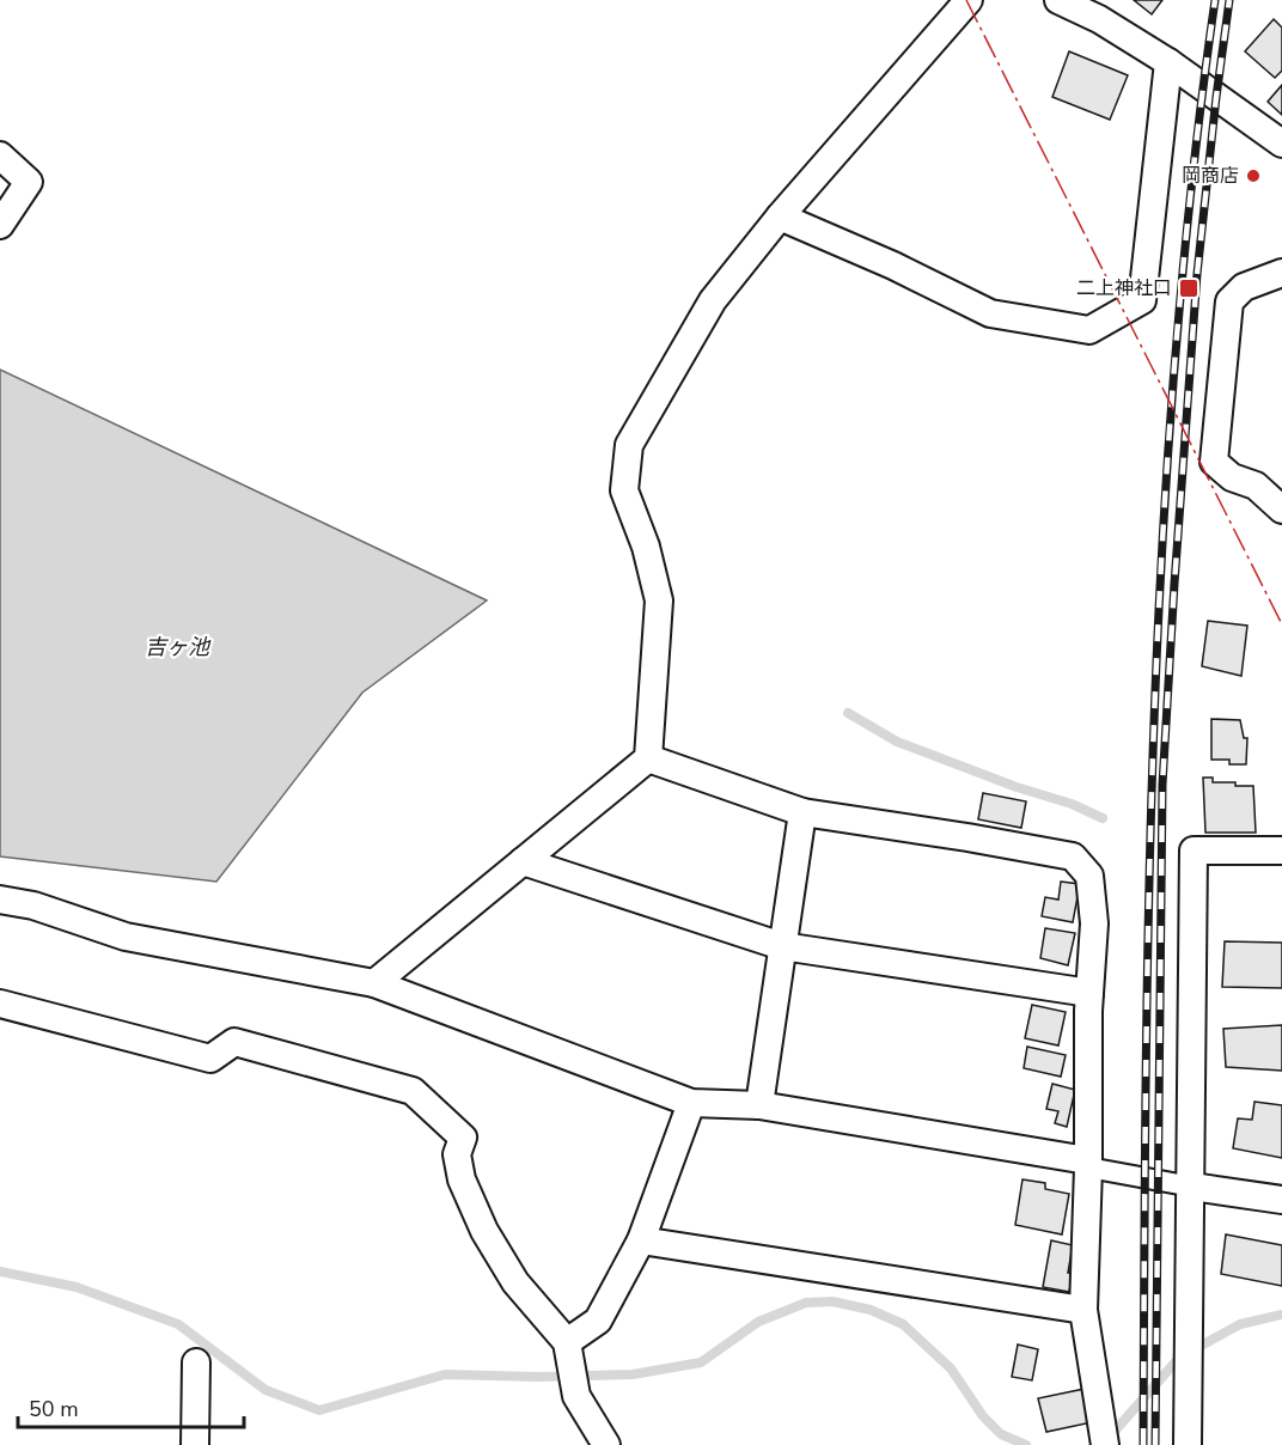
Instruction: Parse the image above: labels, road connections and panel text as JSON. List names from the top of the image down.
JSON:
{
  "water": ["吉ヶ池"],
  "places": {
    "other": ["岡商店"],
    "transit": ["二上神社口"]
  },
  "scale_bar": "50 m"
}
